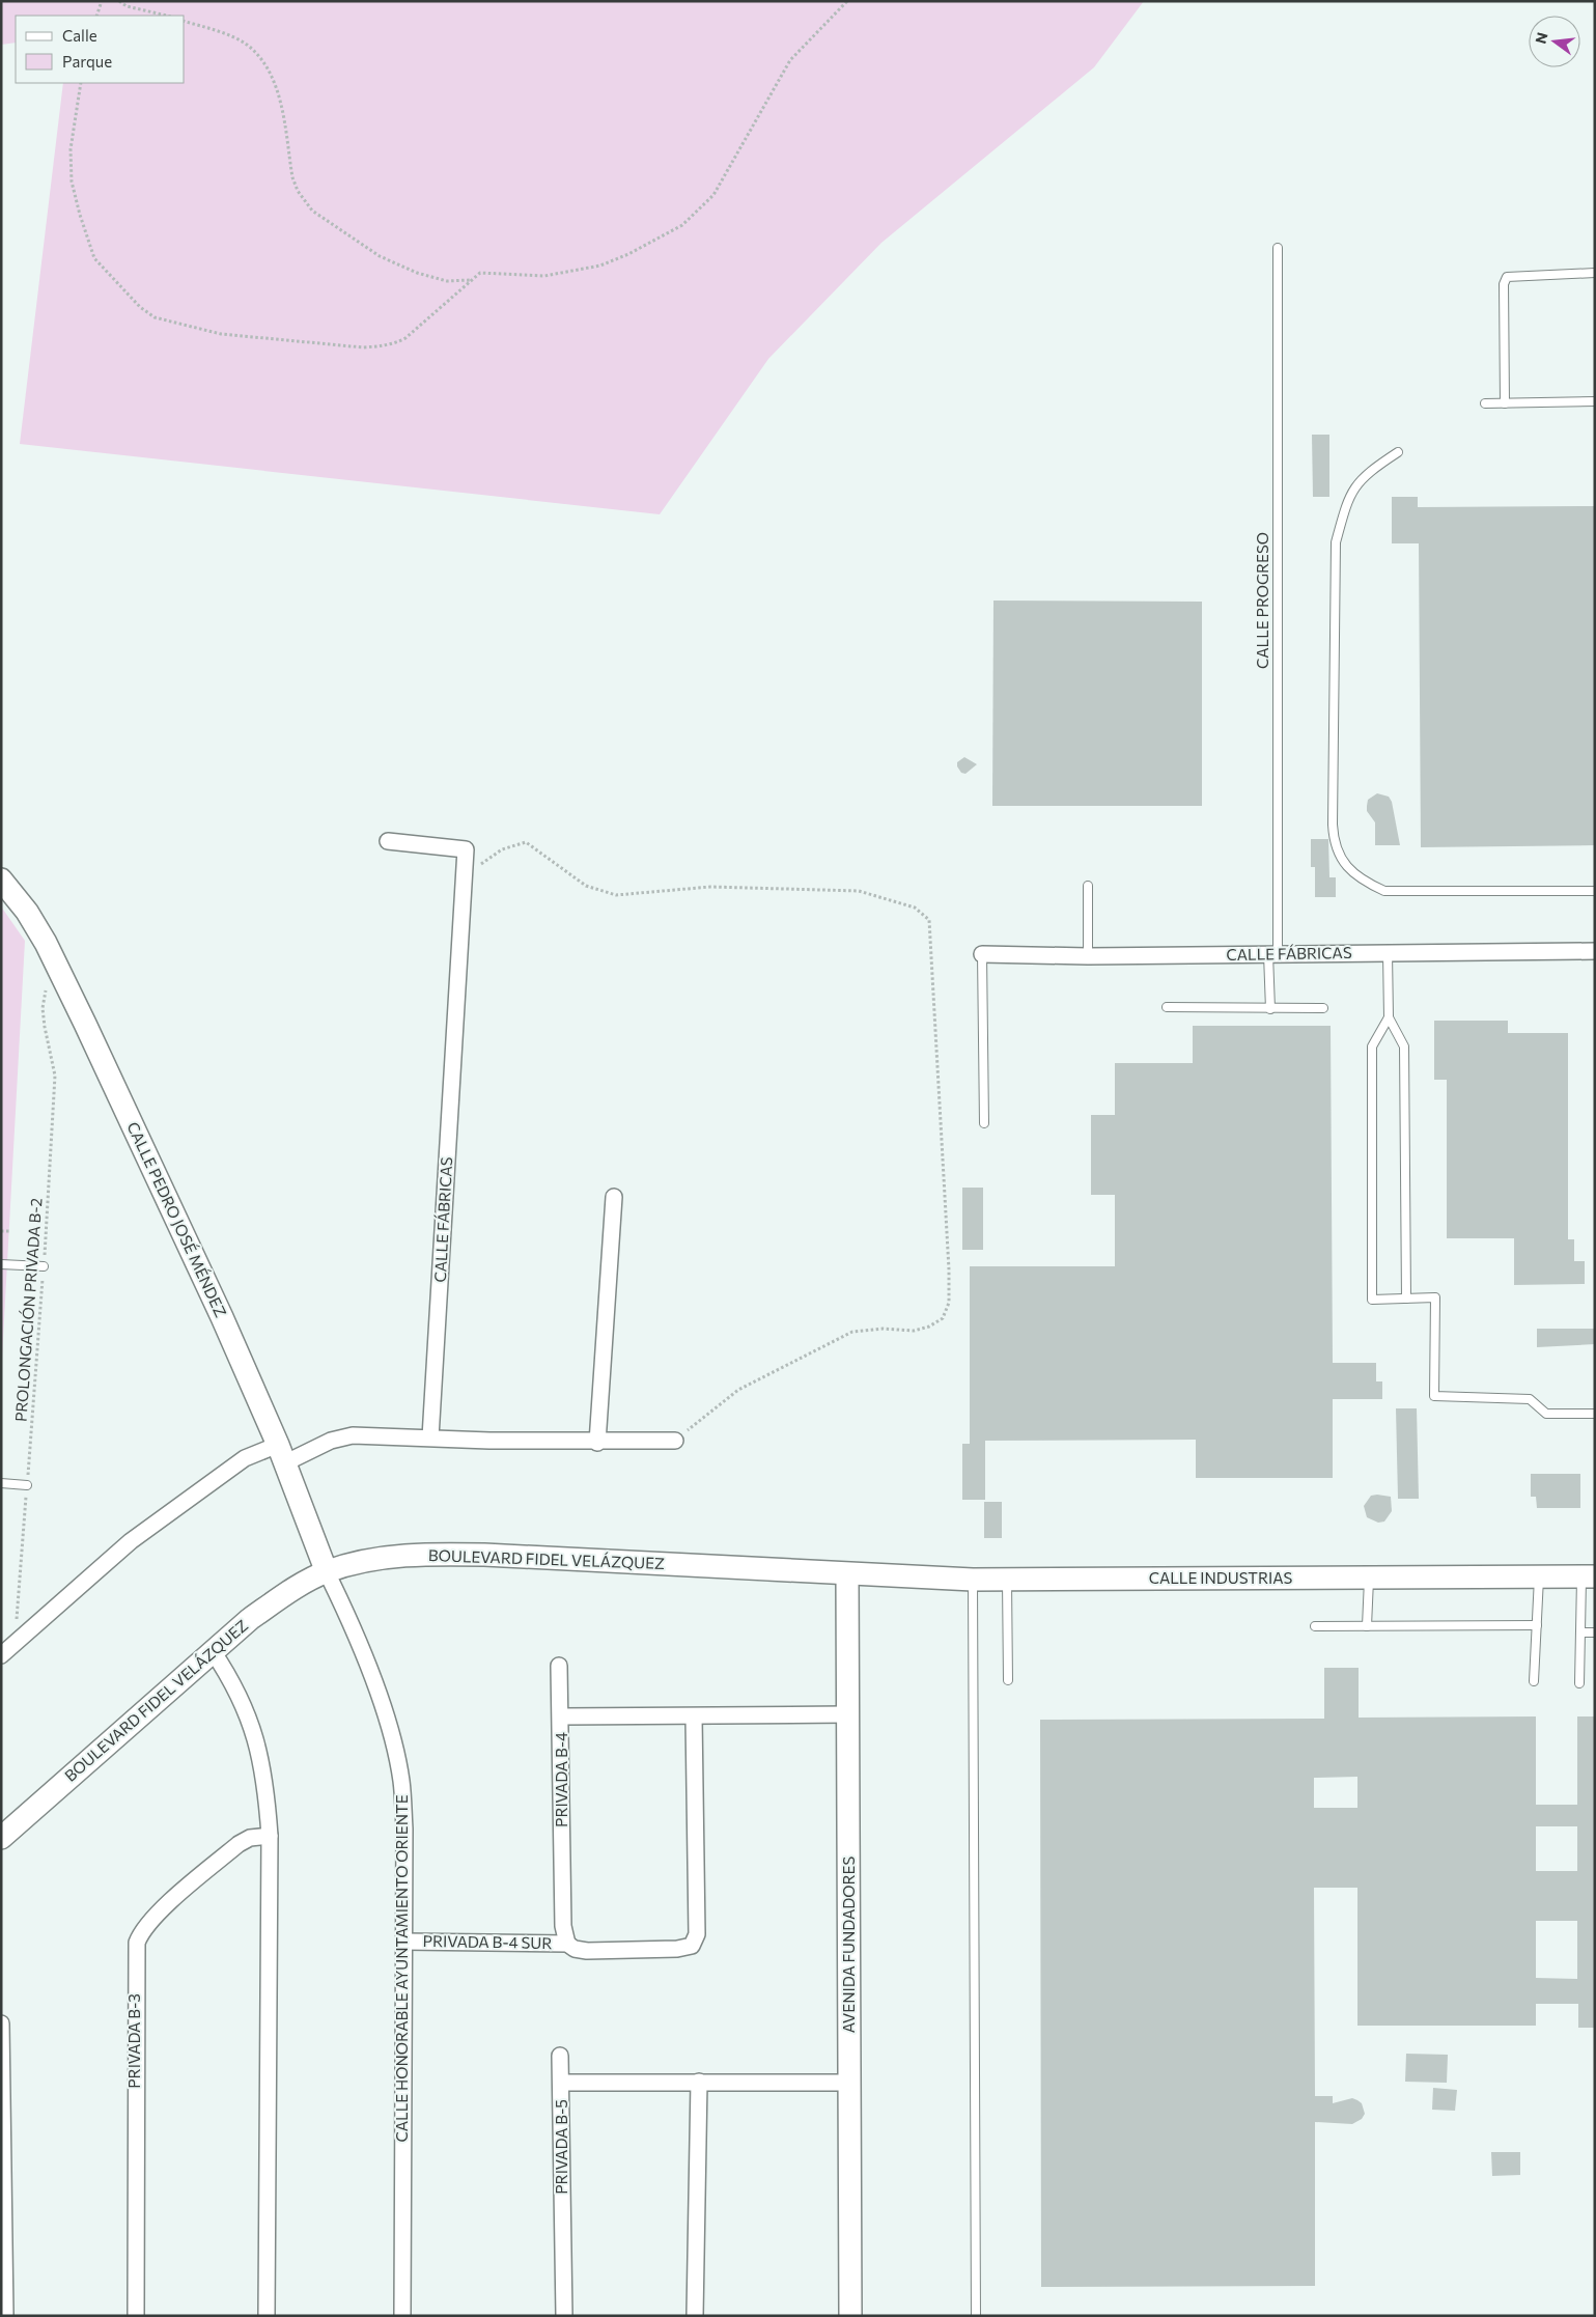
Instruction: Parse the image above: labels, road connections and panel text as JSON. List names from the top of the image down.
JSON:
{
  "streets": {
    "street": [
      "CALLE FÁBRICAS",
      "CALLE PEDRO JOSÉ MÉNDEZ",
      "BOULEVARD FIDEL VELÁZQUEZ",
      "CALLE INDUSTRIAS",
      "PRIVADA B-4",
      "PRIVADA B-4 SUR",
      "AVENIDA FUNDADORES",
      "CALLE HONORABLE AYUNTAMIENTO ORIENTE",
      "PRIVADA B-3",
      "PRIVADA B-5"
    ],
    "lane": ["CALLE PROGRESO"],
    "path": ["PROLONGACIÓN PRIVADA B-2"]
  },
  "crossings": [
    ["CALLE PROGRESO", "CALLE FÁBRICAS"],
    ["CALLE PEDRO JOSÉ MÉNDEZ", "PROLONGACIÓN PRIVADA B-2"],
    ["CALLE PEDRO JOSÉ MÉNDEZ", "BOULEVARD FIDEL VELÁZQUEZ"],
    ["CALLE PEDRO JOSÉ MÉNDEZ", "CALLE HONORABLE AYUNTAMIENTO ORIENTE"],
    ["BOULEVARD FIDEL VELÁZQUEZ", "CALLE INDUSTRIAS"],
    ["BOULEVARD FIDEL VELÁZQUEZ", "AVENIDA FUNDADORES"],
    ["BOULEVARD FIDEL VELÁZQUEZ", "CALLE HONORABLE AYUNTAMIENTO ORIENTE"],
    ["CALLE INDUSTRIAS", "AVENIDA FUNDADORES"],
    ["PRIVADA B-4", "PRIVADA B-4 SUR"],
    ["PRIVADA B-4", "AVENIDA FUNDADORES"],
    ["PRIVADA B-4 SUR", "CALLE HONORABLE AYUNTAMIENTO ORIENTE"],
    ["AVENIDA FUNDADORES", "PRIVADA B-5"]
  ],
  "legend": ["Calle", "Parque"],
  "north": "left"
}
